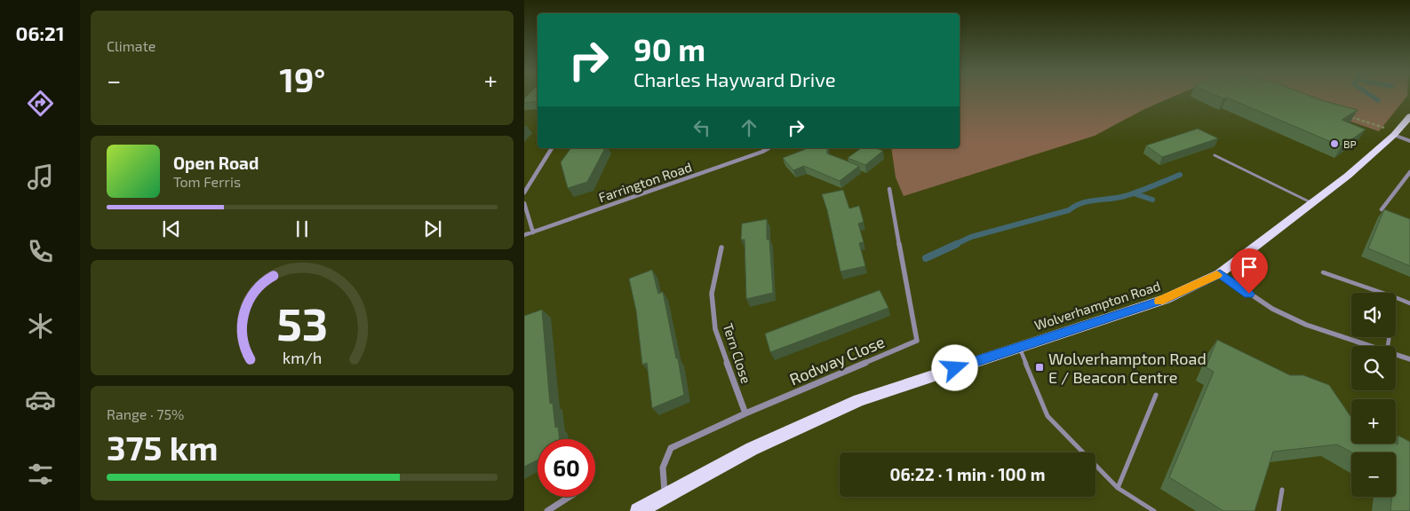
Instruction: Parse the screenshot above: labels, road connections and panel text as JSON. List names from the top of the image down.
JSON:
{
  "streets": {
    "main road": ["Wolverhampton Road"],
    "street": ["Farrington Road", "Tern Close", "Rodway Close"]
  },
  "crossings": [
    ["Wolverhampton Road", "Rodway Close"],
    ["Tern Close", "Rodway Close"]
  ],
  "places": {
    "other": ["BP"],
    "transit": ["Wolverhampton Road E / Beacon Centre"]
  },
  "page": {
    "tabs": "06:21",
    "tile": [
      "Climate",
      ["Range · 75%", "375 km"]
    ],
    "turn": ["90 m", "Charles Hayward Drive"],
    "heat": ["−", "19°", "+"],
    "song": ["Open Road", "Tom Ferris"],
    "map_buttons": ["+", "−"],
    "limit": "60",
    "trip": "06:22 · 1 min · 100 m",
    "gauge": ["53", "km/h"]
  }
}
